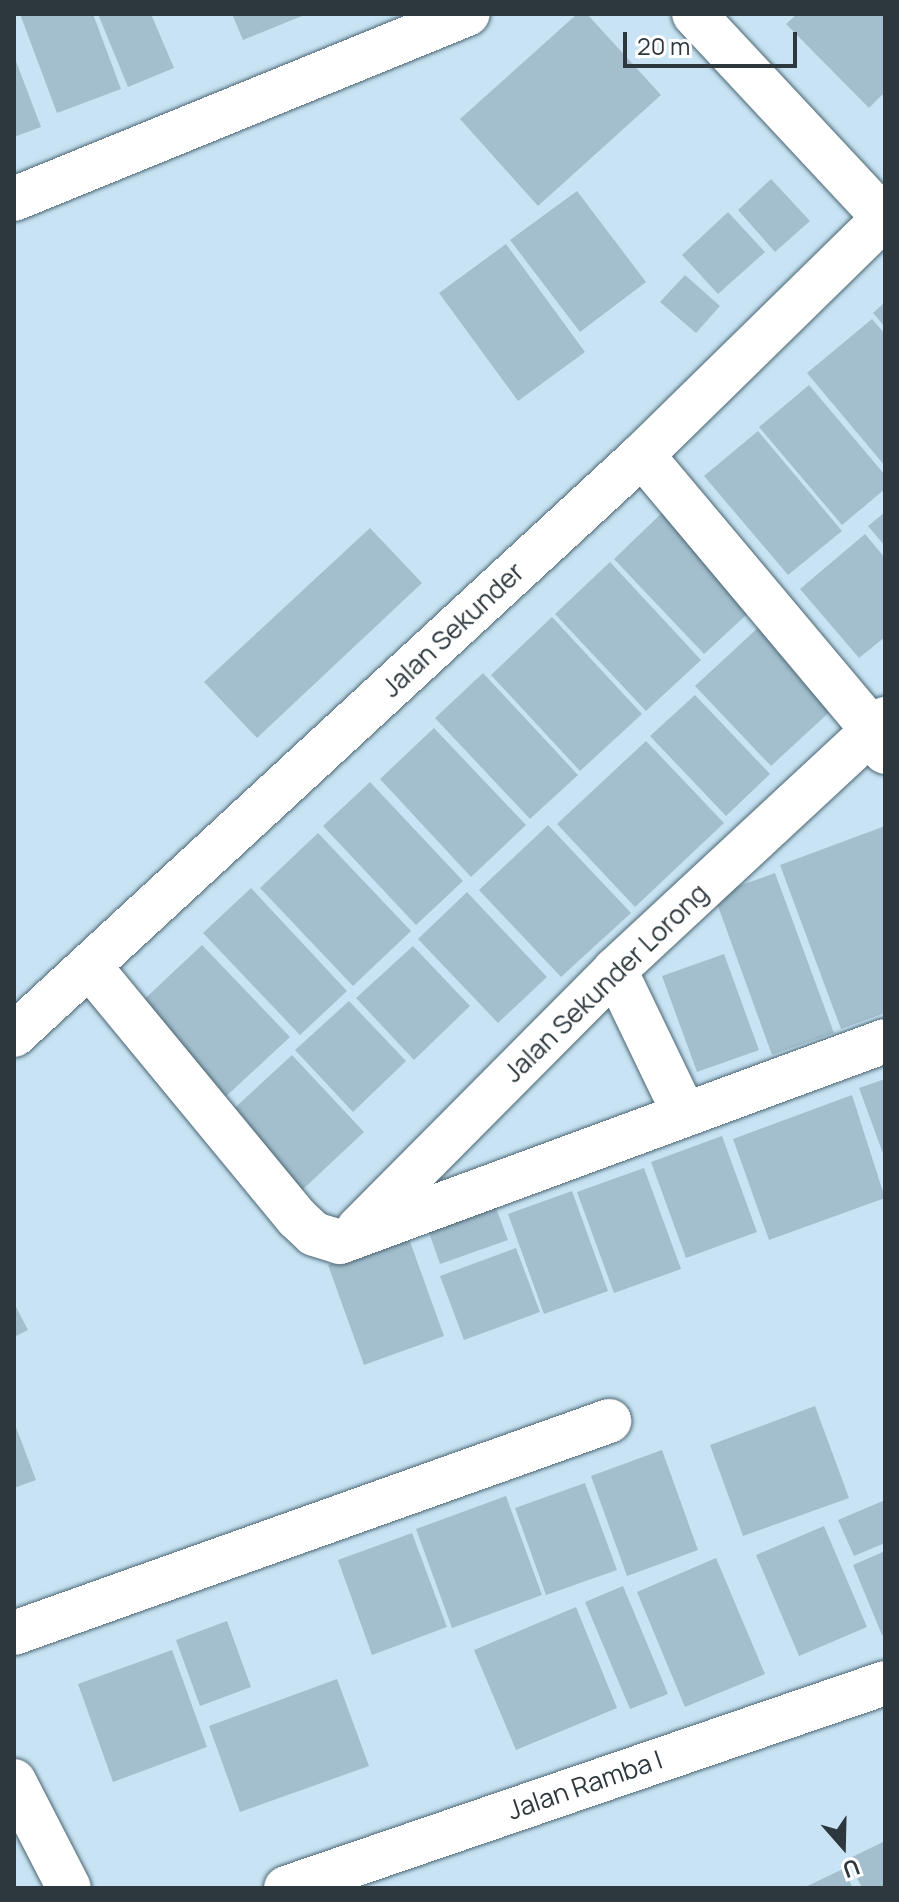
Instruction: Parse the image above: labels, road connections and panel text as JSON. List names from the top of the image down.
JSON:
{
  "streets": {
    "street": ["Jalan Sekunder", "Jalan Sekunder Lorong", "Jalan Ramba I"]
  },
  "crossings": [
    ["Jalan Sekunder", "Jalan Sekunder Lorong"]
  ],
  "scale_bar": "20 m",
  "north": "bottom"
}
